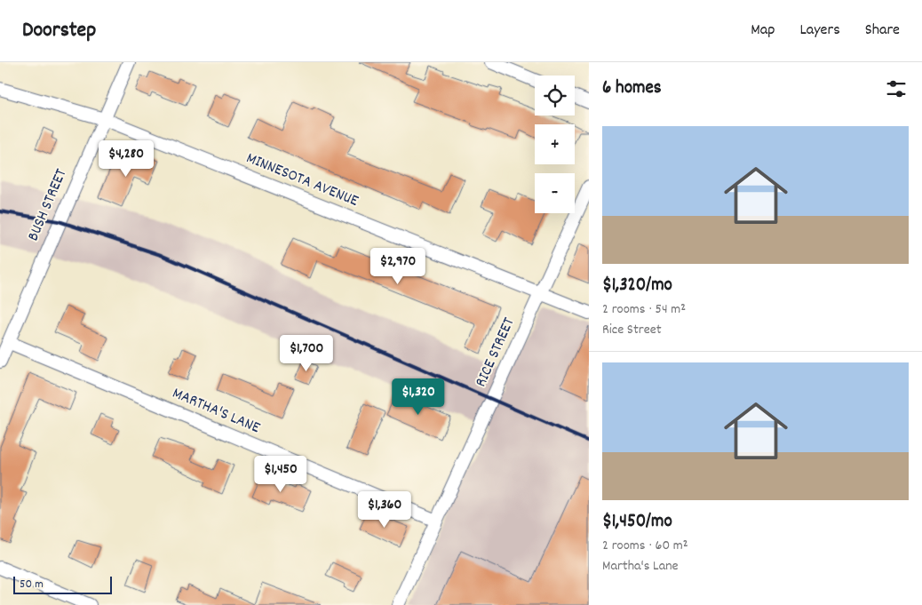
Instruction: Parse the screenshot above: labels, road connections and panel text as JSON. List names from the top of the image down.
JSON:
{
  "streets": {
    "street": [
      "MINNESOTA AVENUE",
      "BUSH STREET",
      "RICE STREET",
      "MARTHA'S LANE"
    ]
  },
  "crossings": [
    ["MINNESOTA AVENUE", "BUSH STREET"],
    ["MINNESOTA AVENUE", "RICE STREET"],
    ["BUSH STREET", "MARTHA'S LANE"],
    ["RICE STREET", "MARTHA'S LANE"]
  ],
  "scale_bar": "50 m",
  "page": {
    "header": "Doorstep",
    "nav": ["Map", "Layers", "Share"],
    "heading": "6 homes",
    "map_buttons": ["+", "−"],
    "list": [
      {
        "name": "$1,320/mo",
        "note": "2 rooms · 54 m² · Rice Street"
      },
      {
        "name": "$1,450/mo",
        "note": "2 rooms · 60 m² · Martha's Lane"
      }
    ],
    "price": [
      "$4,280",
      "$2,970",
      "$1,700",
      "$1,320",
      "$1,450",
      "$1,360"
    ],
    "scale": "50 m"
  }
}
